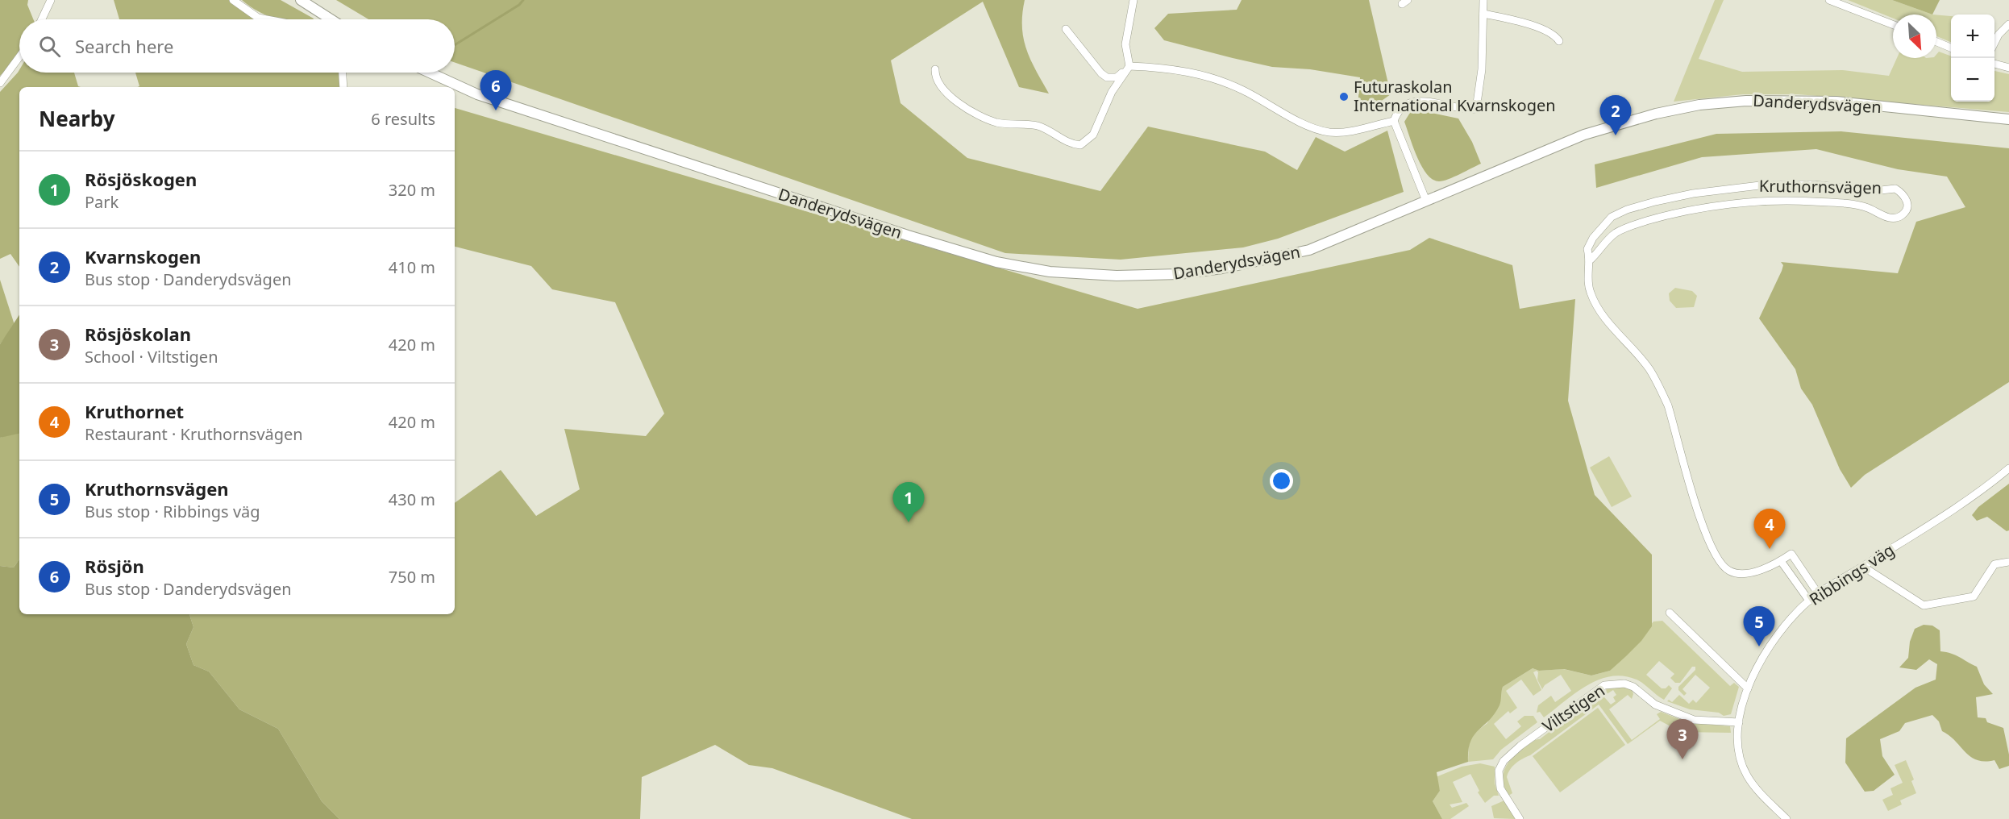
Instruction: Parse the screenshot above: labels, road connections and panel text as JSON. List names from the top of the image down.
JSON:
{
  "streets": {
    "main road": ["Danderydsvägen"],
    "street": ["Kruthornsvägen", "Ribbings väg", "Viltstigen"]
  },
  "crossings": [
    ["Kruthornsvägen", "Ribbings väg"],
    ["Ribbings väg", "Viltstigen"]
  ],
  "places": ["Futuraskolan International Kvarnskogen"],
  "north": "bottom right",
  "page": {
    "map_buttons": ["+", "−"],
    "search": "Search here",
    "pins": [
      "6",
      "2",
      "1",
      "4",
      "5",
      "3"
    ],
    "heading": ["Nearby", "6 results"],
    "list": [
      {
        "mark": "1",
        "name": "Rösjöskogen",
        "note": "Park",
        "value": "320 m"
      },
      {
        "mark": "2",
        "name": "Kvarnskogen",
        "note": "Bus stop · Danderydsvägen",
        "value": "410 m"
      },
      {
        "mark": "3",
        "name": "Rösjöskolan",
        "note": "School · Viltstigen",
        "value": "420 m"
      },
      {
        "mark": "4",
        "name": "Kruthornet",
        "note": "Restaurant · Kruthornsvägen",
        "value": "420 m"
      },
      {
        "mark": "5",
        "name": "Kruthornsvägen",
        "note": "Bus stop · Ribbings väg",
        "value": "430 m"
      },
      {
        "mark": "6",
        "name": "Rösjön",
        "note": "Bus stop · Danderydsvägen",
        "value": "750 m"
      }
    ]
  }
}
